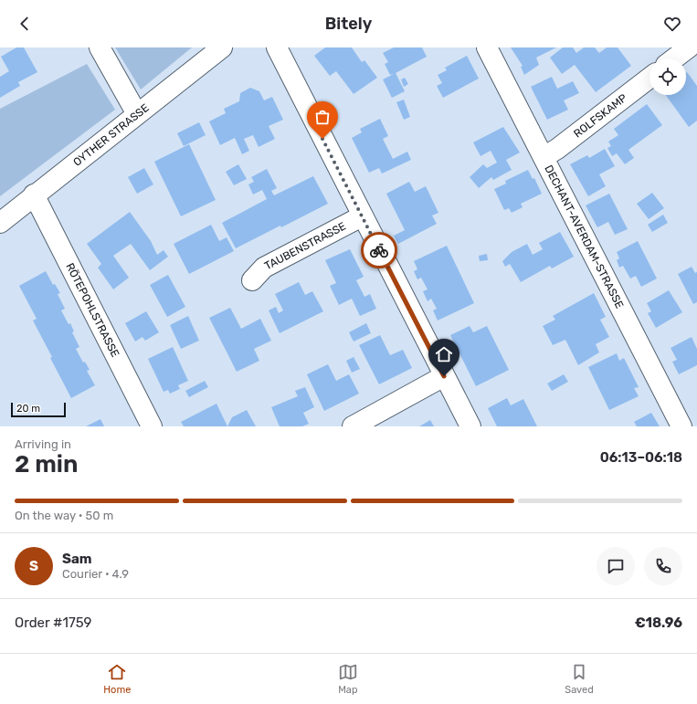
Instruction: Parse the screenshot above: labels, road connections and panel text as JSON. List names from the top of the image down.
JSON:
{
  "streets": {
    "street": [
      "ROLFSKAMP",
      "OYTHER STRASSE",
      "DECHANT-AVERDAM-STRASSE",
      "TAUBENSTRASSE",
      "RÖTEPOHLSTRASSE"
    ]
  },
  "crossings": [
    ["ROLFSKAMP", "DECHANT-AVERDAM-STRASSE"],
    ["OYTHER STRASSE", "RÖTEPOHLSTRASSE"]
  ],
  "scale_bar": "20 m",
  "page": {
    "header": "Bitely",
    "scale": "20 m",
    "heading": ["2 min", "Arriving in", "06:13–06:18"],
    "panel": [
      "Sam",
      "Courier · 4.9",
      "Order #1759",
      "€18.96"
    ],
    "bar": "On the way · 50 m",
    "round": "S",
    "tabs": ["Home", "Map", "Saved"]
  }
}
